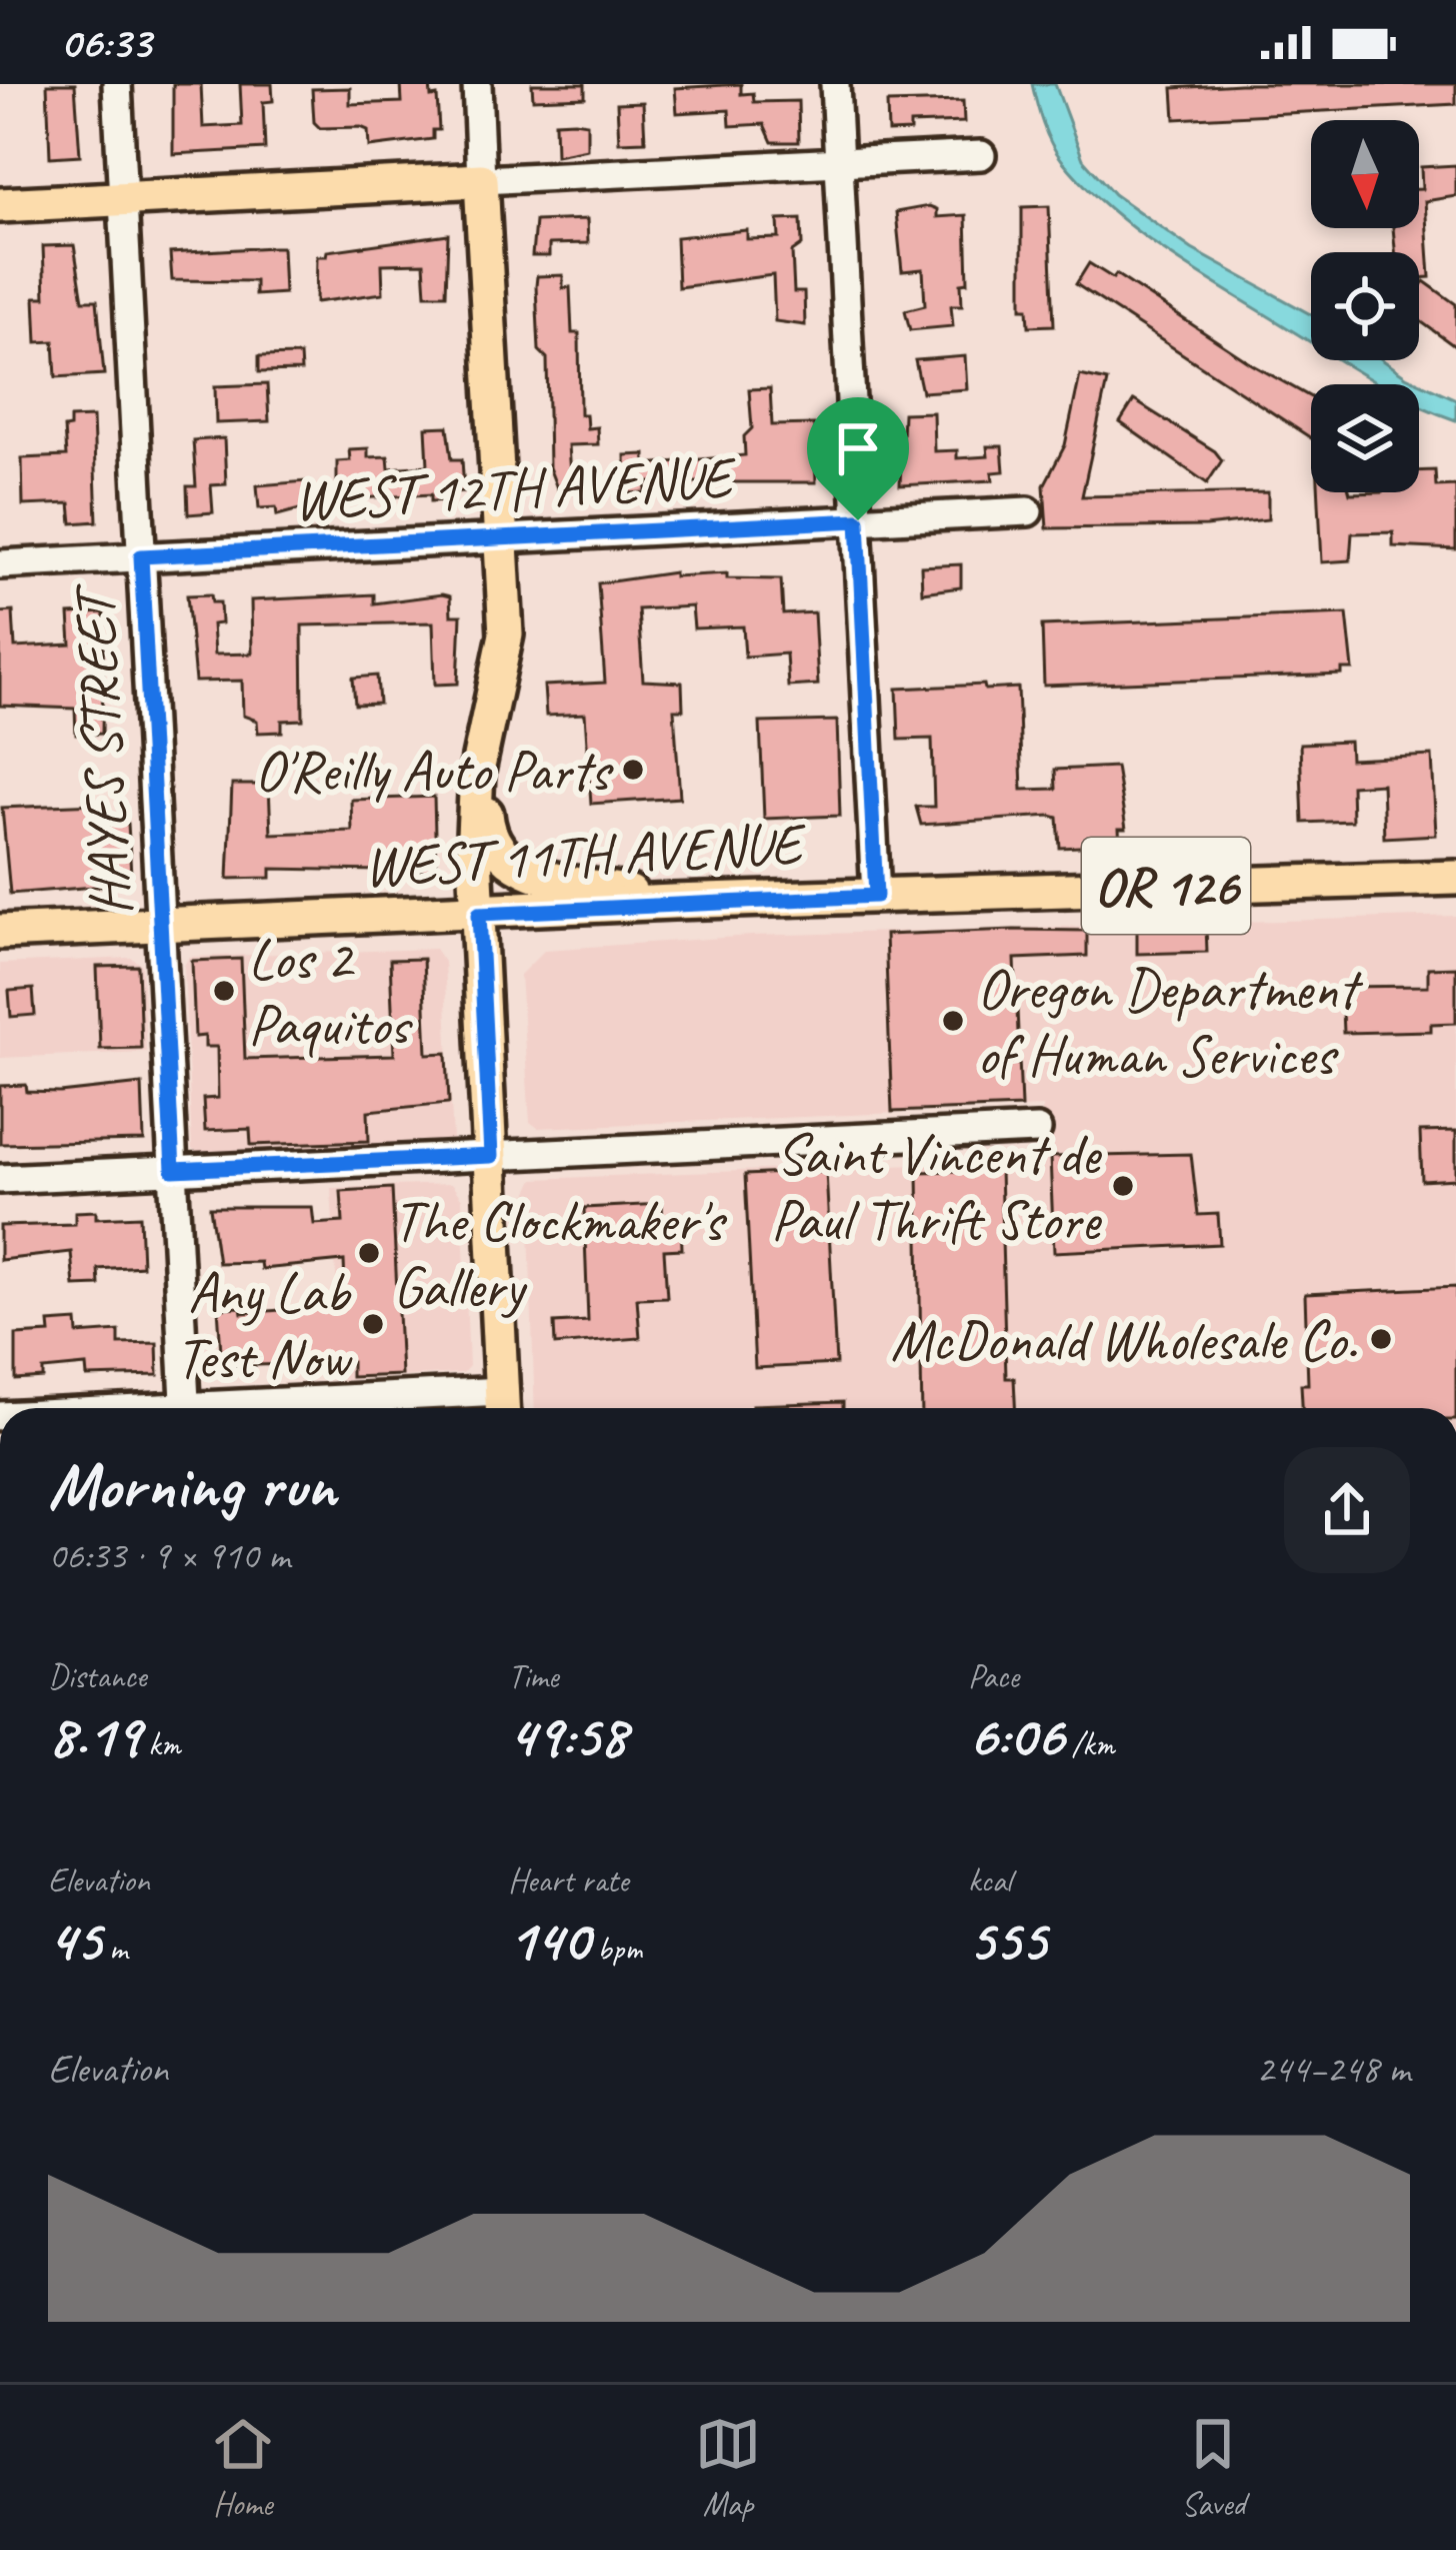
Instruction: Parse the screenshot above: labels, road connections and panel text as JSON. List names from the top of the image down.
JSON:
{
  "streets": {
    "main road": ["WEST 11TH AVENUE", "OR 126"],
    "street": ["WEST 12TH AVENUE", "HAYES STREET"]
  },
  "crossings": [
    ["WEST 12TH AVENUE", "HAYES STREET"],
    ["HAYES STREET", "WEST 11TH AVENUE"]
  ],
  "places": [
    "O'Reilly Auto Parts",
    "Los 2 Paquitos",
    "Oregon Department of Human Services",
    "Saint Vincent de Paul Thrift Store",
    "The Clockmaker's Gallery",
    "Any Lab Test Now",
    "McDonald Wholesale Co."
  ],
  "north": "bottom",
  "page": {
    "status": "06:33",
    "heading": ["Morning run", "06:33 · 9 × 910 m"],
    "stats": [
      ["Distance", "8.19 km"],
      ["Time", "49:58"],
      ["Pace", "6:06 /km"],
      ["Elevation", "45 m"],
      ["Heart rate", "140 bpm"],
      ["kcal", "555"]
    ],
    "chart": ["Elevation", "244–248 m"],
    "tabs": ["Home", "Map", "Saved"]
  }
}
